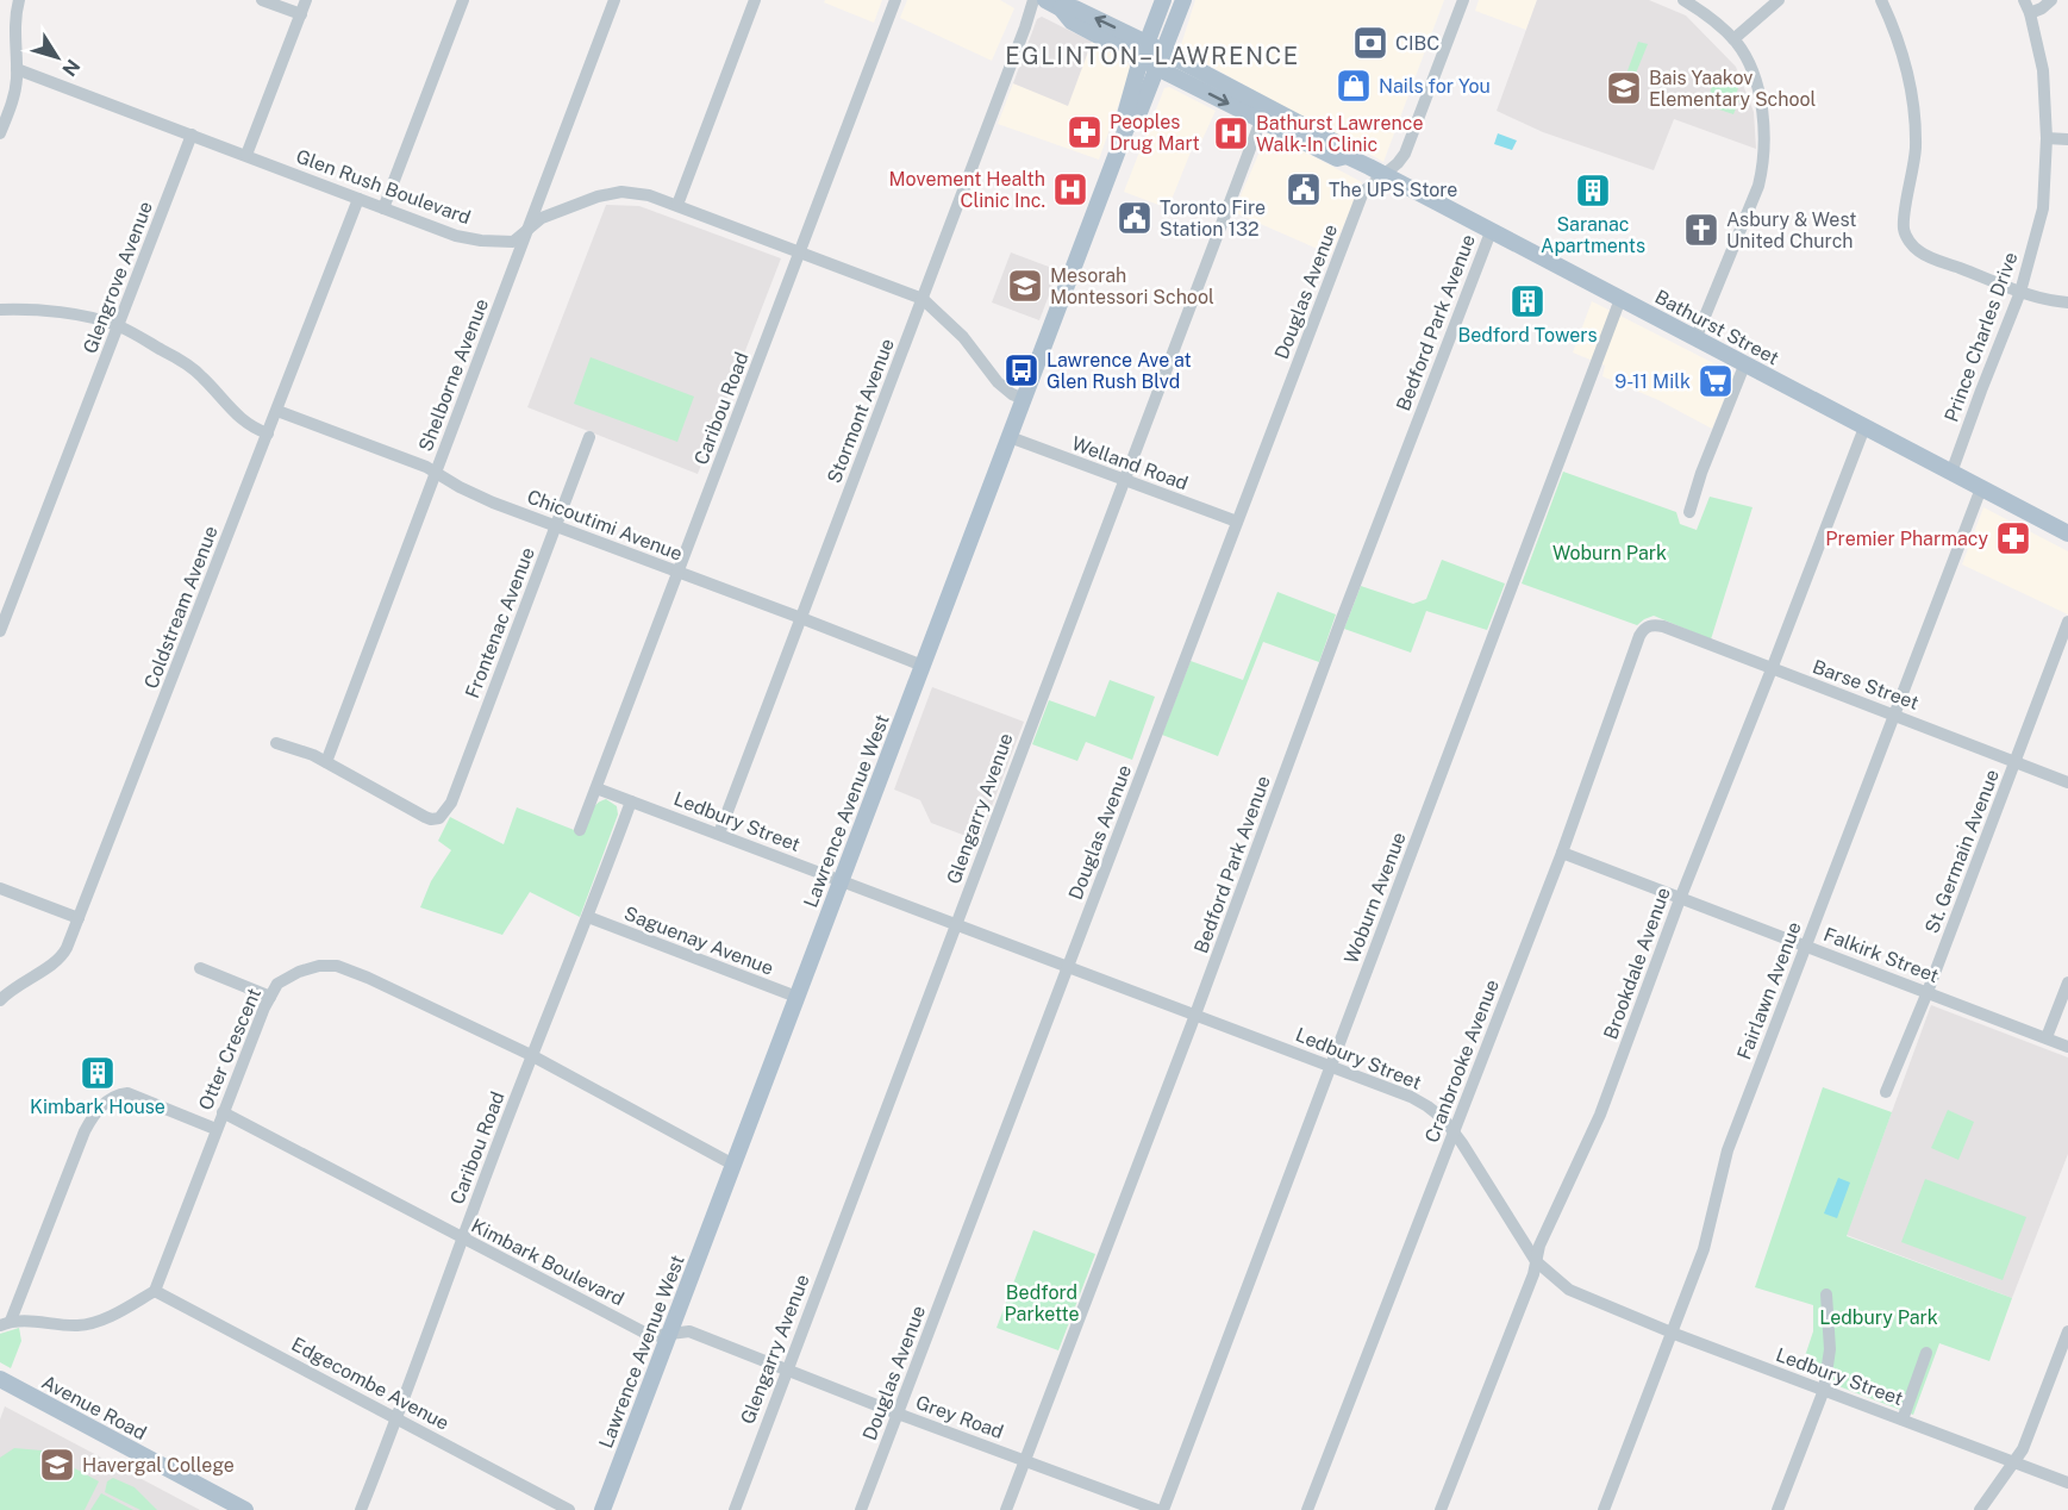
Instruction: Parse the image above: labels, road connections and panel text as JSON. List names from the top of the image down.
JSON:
{
  "streets": {
    "main road": ["Bathurst Street", "Lawrence Avenue West", "Avenue Road"],
    "street": [
      "Glen Rush Boulevard",
      "Glengrove Avenue",
      "Douglas Avenue",
      "Bedford Park Avenue",
      "Prince Charles Drive",
      "Shelborne Avenue",
      "Caribou Road",
      "Stormont Avenue",
      "Welland Road",
      "Chicoutimi Avenue",
      "Coldstream Avenue",
      "Frontenac Avenue",
      "Barse Street",
      "Glengarry Avenue",
      "Ledbury Street",
      "St. Germain Avenue",
      "Woburn Avenue",
      "Saguenay Avenue",
      "Falkirk Street",
      "Brookdale Avenue",
      "Fairlawn Avenue",
      "Otter Crescent",
      "Cranbrooke Avenue",
      "Kimbark Boulevard",
      "Edgecombe Avenue",
      "Grey Road"
    ]
  },
  "crossings": [
    ["Glen Rush Boulevard", "Glengrove Avenue"],
    ["Glen Rush Boulevard", "Shelborne Avenue"],
    ["Glen Rush Boulevard", "Caribou Road"],
    ["Glen Rush Boulevard", "Stormont Avenue"],
    ["Glen Rush Boulevard", "Coldstream Avenue"],
    ["Glen Rush Boulevard", "Lawrence Avenue West"],
    ["Douglas Avenue", "Bathurst Street"],
    ["Douglas Avenue", "Welland Road"],
    ["Douglas Avenue", "Ledbury Street"],
    ["Douglas Avenue", "Grey Road"],
    ["Bedford Park Avenue", "Bathurst Street"],
    ["Bedford Park Avenue", "Ledbury Street"],
    ["Bedford Park Avenue", "Grey Road"],
    ["Bathurst Street", "Prince Charles Drive"],
    ["Bathurst Street", "Glengarry Avenue"],
    ["Bathurst Street", "Lawrence Avenue West"],
    ["Bathurst Street", "Woburn Avenue"],
    ["Bathurst Street", "Brookdale Avenue"],
    ["Bathurst Street", "Fairlawn Avenue"],
    ["Shelborne Avenue", "Chicoutimi Avenue"],
    ["Shelborne Avenue", "Frontenac Avenue"],
    ["Caribou Road", "Chicoutimi Avenue"],
    ["Caribou Road", "Ledbury Street"],
    ["Caribou Road", "Saguenay Avenue"],
    ["Caribou Road", "Otter Crescent"],
    ["Caribou Road", "Kimbark Boulevard"],
    ["Caribou Road", "Edgecombe Avenue"],
    ["Stormont Avenue", "Chicoutimi Avenue"],
    ["Stormont Avenue", "Ledbury Street"],
    ["Welland Road", "Glengarry Avenue"],
    ["Welland Road", "Lawrence Avenue West"],
    ["Chicoutimi Avenue", "Coldstream Avenue"],
    ["Chicoutimi Avenue", "Frontenac Avenue"],
    ["Chicoutimi Avenue", "Lawrence Avenue West"],
    ["Barse Street", "St. Germain Avenue"],
    ["Barse Street", "Brookdale Avenue"],
    ["Barse Street", "Fairlawn Avenue"],
    ["Barse Street", "Cranbrooke Avenue"],
    ["Glengarry Avenue", "Ledbury Street"],
    ["Glengarry Avenue", "Grey Road"],
    ["Lawrence Avenue West", "Ledbury Street"],
    ["Lawrence Avenue West", "Saguenay Avenue"],
    ["Lawrence Avenue West", "Otter Crescent"],
    ["Lawrence Avenue West", "Kimbark Boulevard"],
    ["Lawrence Avenue West", "Grey Road"],
    ["Ledbury Street", "Woburn Avenue"],
    ["Ledbury Street", "Brookdale Avenue"],
    ["Ledbury Street", "Fairlawn Avenue"],
    ["Ledbury Street", "Cranbrooke Avenue"],
    ["St. Germain Avenue", "Falkirk Street"],
    ["Woburn Avenue", "Grey Road"],
    ["Falkirk Street", "Brookdale Avenue"],
    ["Falkirk Street", "Fairlawn Avenue"],
    ["Falkirk Street", "Cranbrooke Avenue"],
    ["Otter Crescent", "Kimbark Boulevard"],
    ["Otter Crescent", "Edgecombe Avenue"],
    ["Kimbark Boulevard", "Grey Road"]
  ],
  "districts": ["EGLINTON–LAWRENCE"],
  "parks": ["Woburn Park", "Bedford Parkette", "Ledbury Park"],
  "places": {
    "bank": ["CIBC"],
    "shop": ["Nails for You"],
    "school or university": ["Bais Yaakov Elementary School", "Mesorah Montessori School", "Havergal College"],
    "pharmacy": ["Peoples Drug Mart", "Premier Pharmacy"],
    "hospital": ["Bathurst Lawrence Walk-In Clinic", "Movement Health Clinic Inc."],
    "public building": ["The UPS Store", "Toronto Fire Station 132"],
    "building": ["Saranac Apartments", "Bedford Towers", "Kimbark House"],
    "church": ["Asbury & West United Church"],
    "bus stop": ["Lawrence Ave at Glen Rush Blvd"],
    "supermarket": ["9-11 Milk"]
  },
  "north": "bottom right"
}
